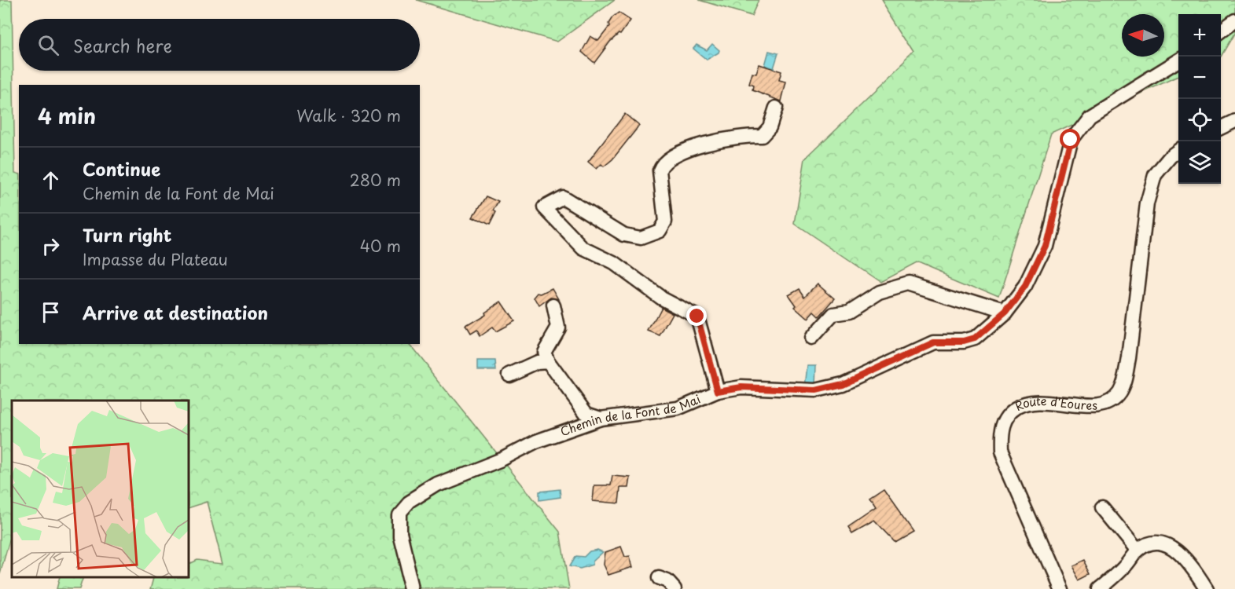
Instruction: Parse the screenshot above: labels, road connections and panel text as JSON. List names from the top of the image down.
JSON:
{
  "streets": {
    "street": ["Route d'Eoures", "Chemin de la Font de Mai"]
  },
  "north": "left",
  "page": {
    "map_buttons": ["+", "−"],
    "search": "Search here",
    "heading": ["4 min", "Walk · 320 m"],
    "list": [
      ["Continue", "Chemin de la Font de Mai", "280 m"],
      ["Turn right", "Impasse du Plateau", "40 m"],
      "Arrive at destination"
    ]
  }
}
